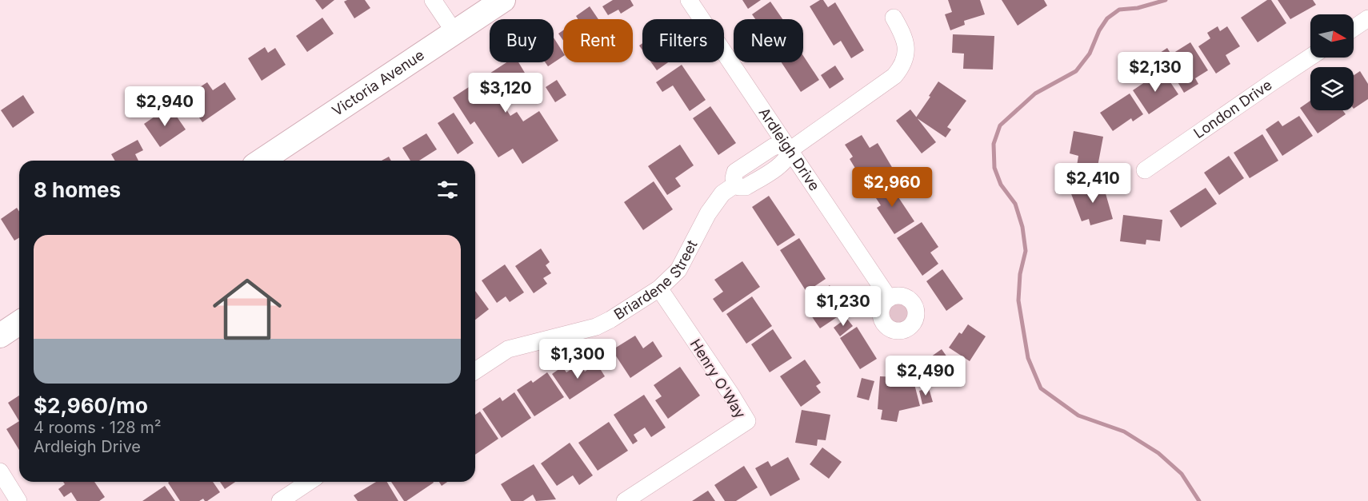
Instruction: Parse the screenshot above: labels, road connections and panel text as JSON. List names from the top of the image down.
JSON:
{
  "streets": {
    "street": [
      "Victoria Avenue",
      "London Drive",
      "Ardleigh Drive",
      "Briardene Street",
      "Henry O'Way"
    ]
  },
  "crossings": [
    ["Ardleigh Drive", "Briardene Street"],
    ["Briardene Street", "Henry O'Way"]
  ],
  "north": "right",
  "page": {
    "chip": [
      "Buy",
      "Rent",
      "Filters",
      "New"
    ],
    "price": [
      "$2,130",
      "$3,120",
      "$2,940",
      "$2,410",
      "$2,960",
      "$1,230",
      "$1,300",
      "$2,490"
    ],
    "heading": "8 homes",
    "list": [
      {
        "name": "$2,960/mo",
        "note": "4 rooms · 128 m² · Ardleigh Drive"
      }
    ]
  }
}
